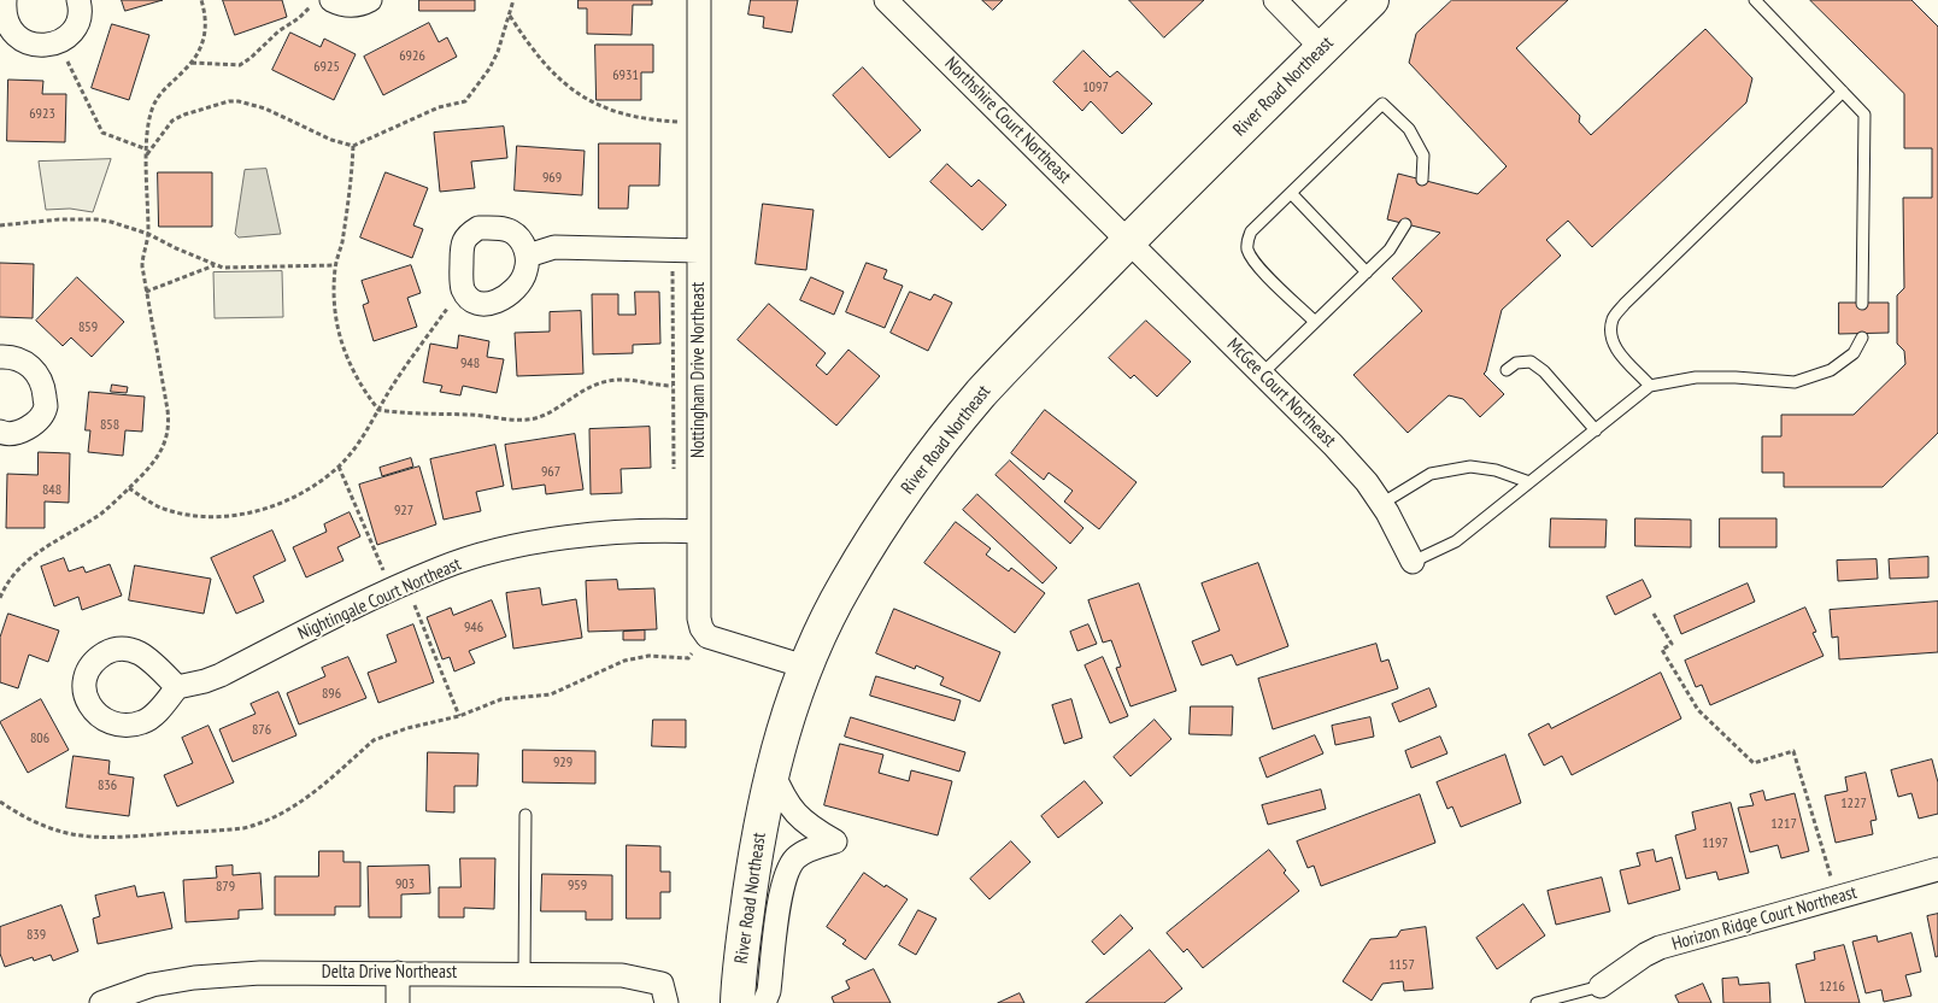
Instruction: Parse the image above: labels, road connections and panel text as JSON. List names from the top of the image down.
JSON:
{
  "streets": {
    "main road": ["River Road Northeast"],
    "street": [
      "Northshire Court Northeast",
      "Nottingham Drive Northeast",
      "McGee Court Northeast",
      "Nightingale Court Northeast",
      "Horizon Ridge Court Northeast",
      "Delta Drive Northeast"
    ]
  },
  "crossings": [
    ["River Road Northeast", "Northshire Court Northeast"],
    ["River Road Northeast", "McGee Court Northeast"],
    ["Northshire Court Northeast", "McGee Court Northeast"],
    ["Nottingham Drive Northeast", "Nightingale Court Northeast"]
  ],
  "house_numbers": [
    "6926",
    "6925",
    "6931",
    "1097",
    "6923",
    "969",
    "859",
    "948",
    "858",
    "967",
    "848",
    "927",
    "946",
    "896",
    "876",
    "806",
    "929",
    "836",
    "1227",
    "1217",
    "1197",
    "903",
    "959",
    "879",
    "839",
    "1157",
    "1216"
  ]
}
